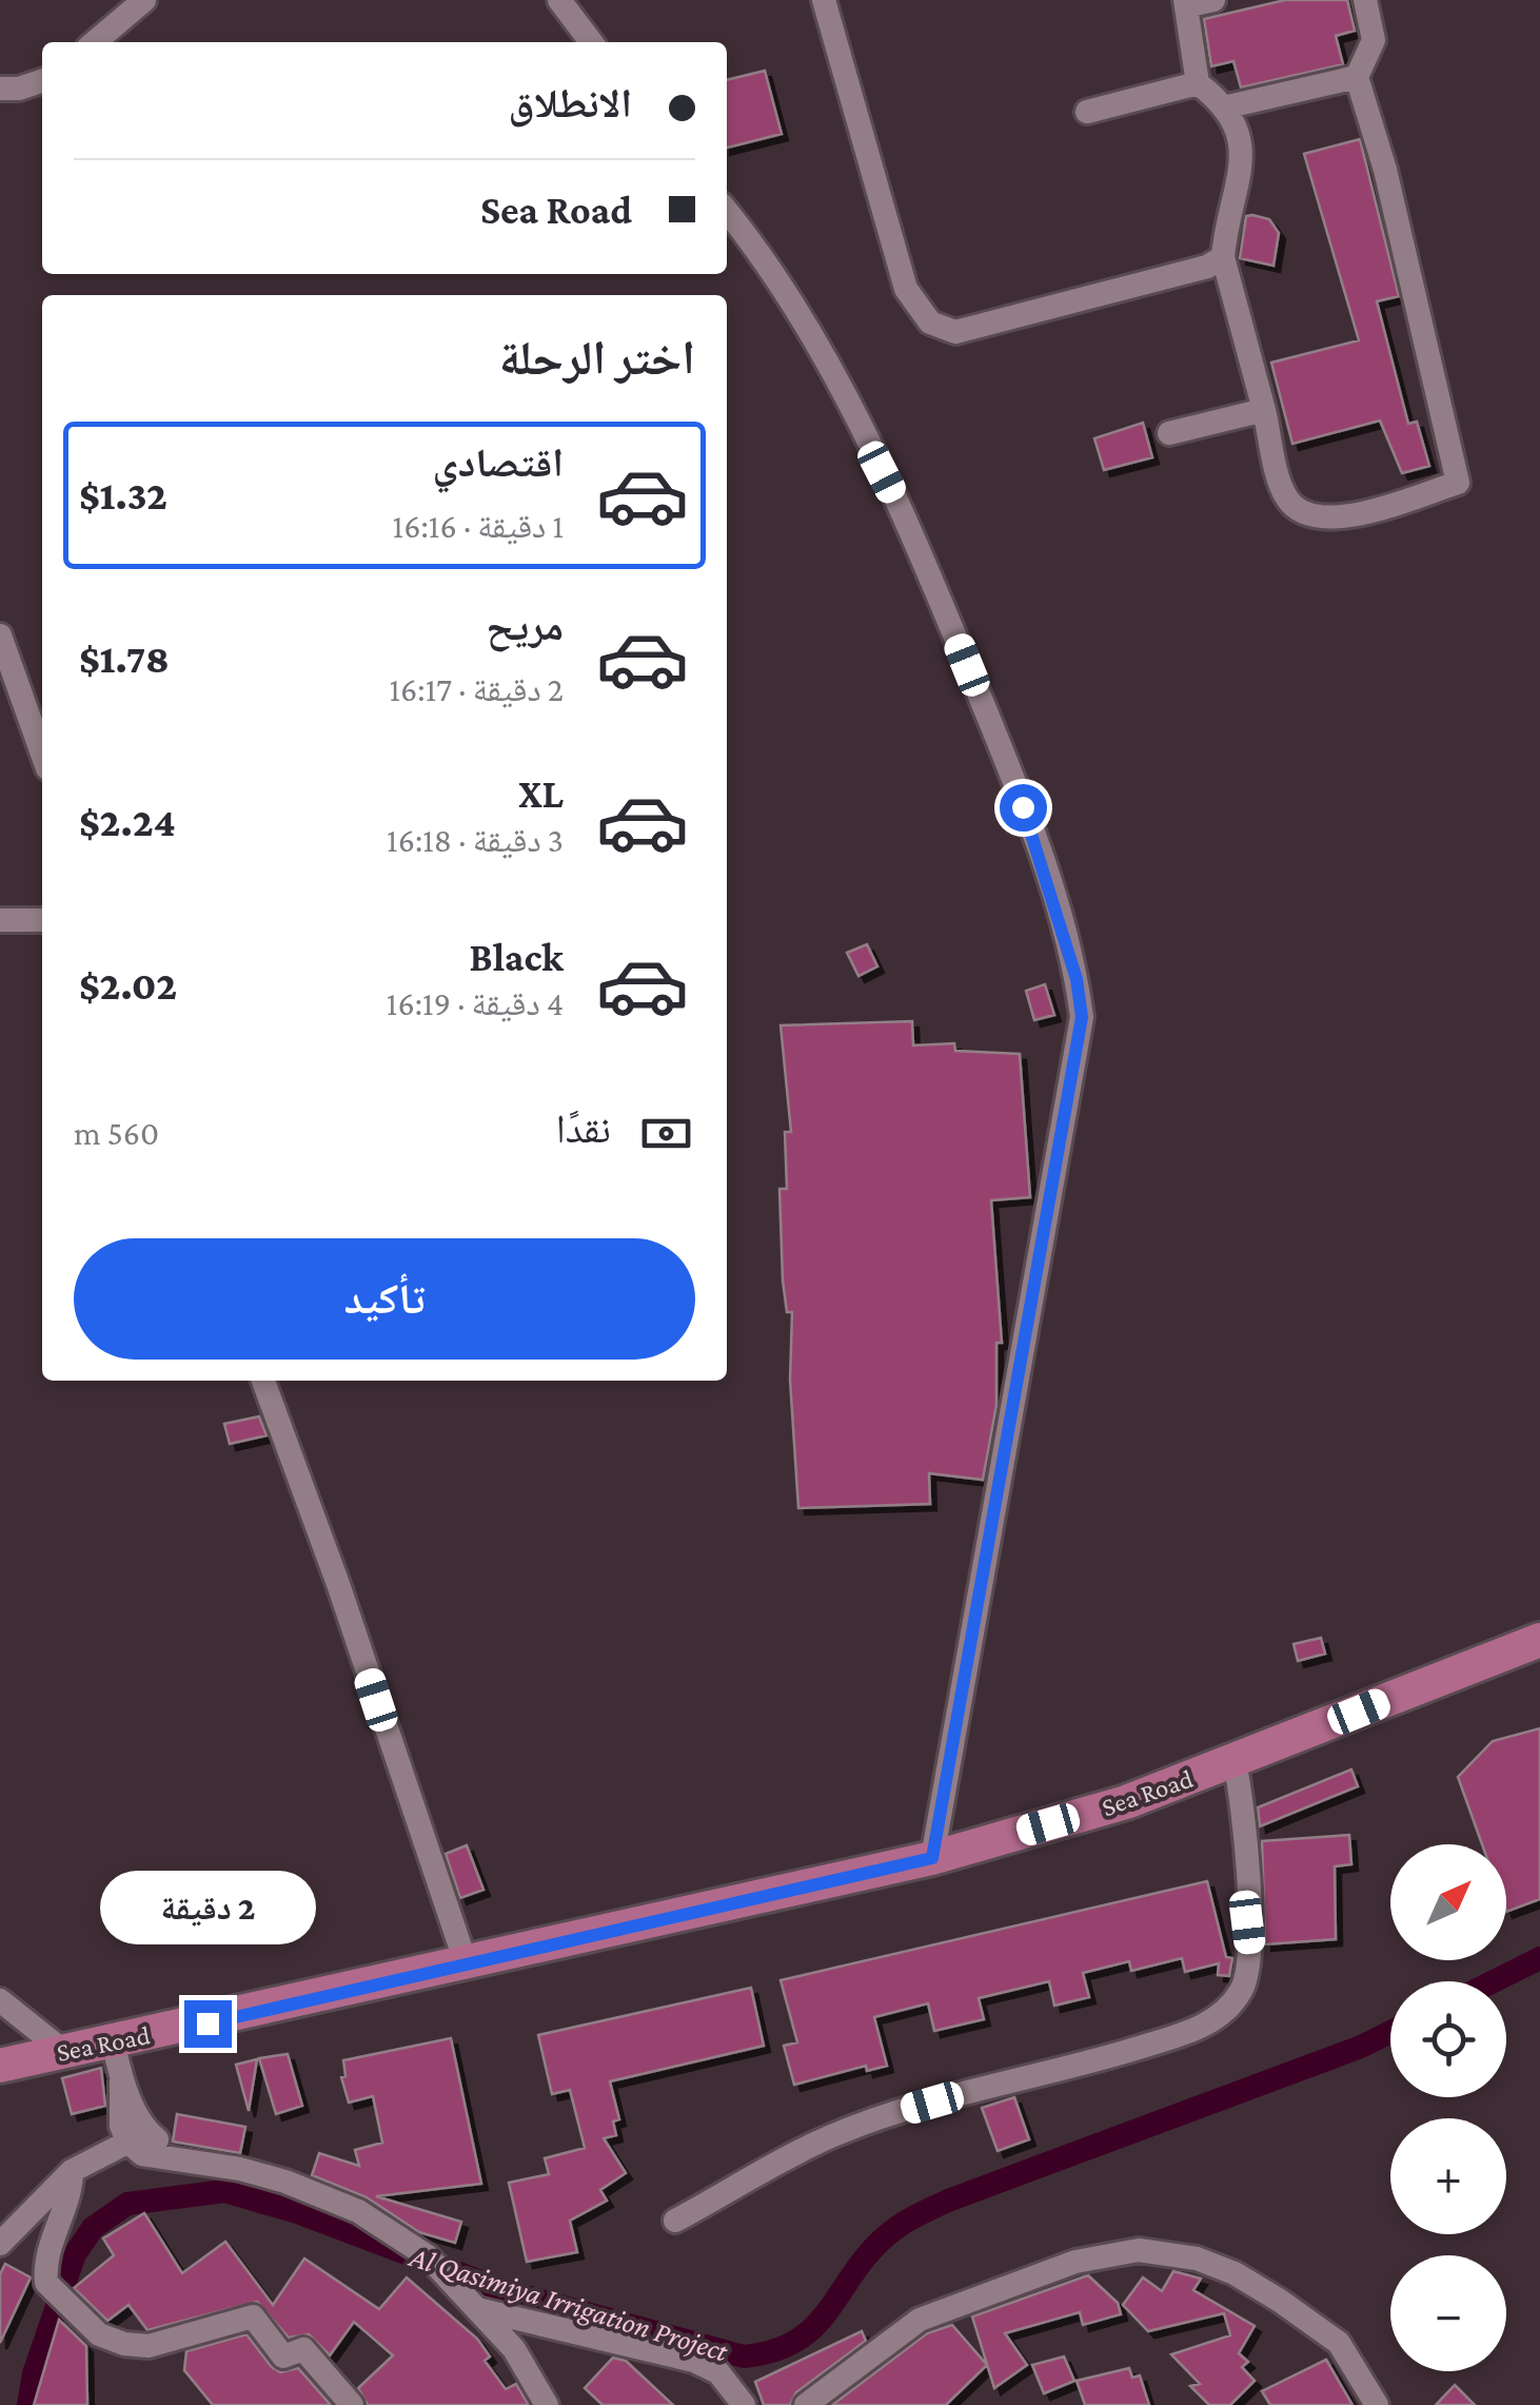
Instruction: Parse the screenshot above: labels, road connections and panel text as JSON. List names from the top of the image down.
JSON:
{
  "streets": {
    "highway": ["Sea Road"]
  },
  "water": ["Al Qasimiya Irrigation Project"],
  "north": "top right",
  "page": {
    "banner": ["الانطلاق", "Sea Road"],
    "heading": "اختر الرحلة",
    "list": [
      {
        "name": "اقتصادي",
        "note": "1 دقيقة · 16:16",
        "value": "$1.32"
      },
      {
        "name": "مريح",
        "note": "2 دقيقة · 16:17",
        "value": "$1.78"
      },
      {
        "name": "XL",
        "note": "3 دقيقة · 16:18",
        "value": "$2.24"
      },
      {
        "name": "Black",
        "note": "4 دقيقة · 16:19",
        "value": "$2.02"
      }
    ],
    "pay": ["نقدًا", "560 m"],
    "buttons": "تأكيد",
    "map_buttons": ["+", "−"],
    "bubble": "2 دقيقة"
  }
}
